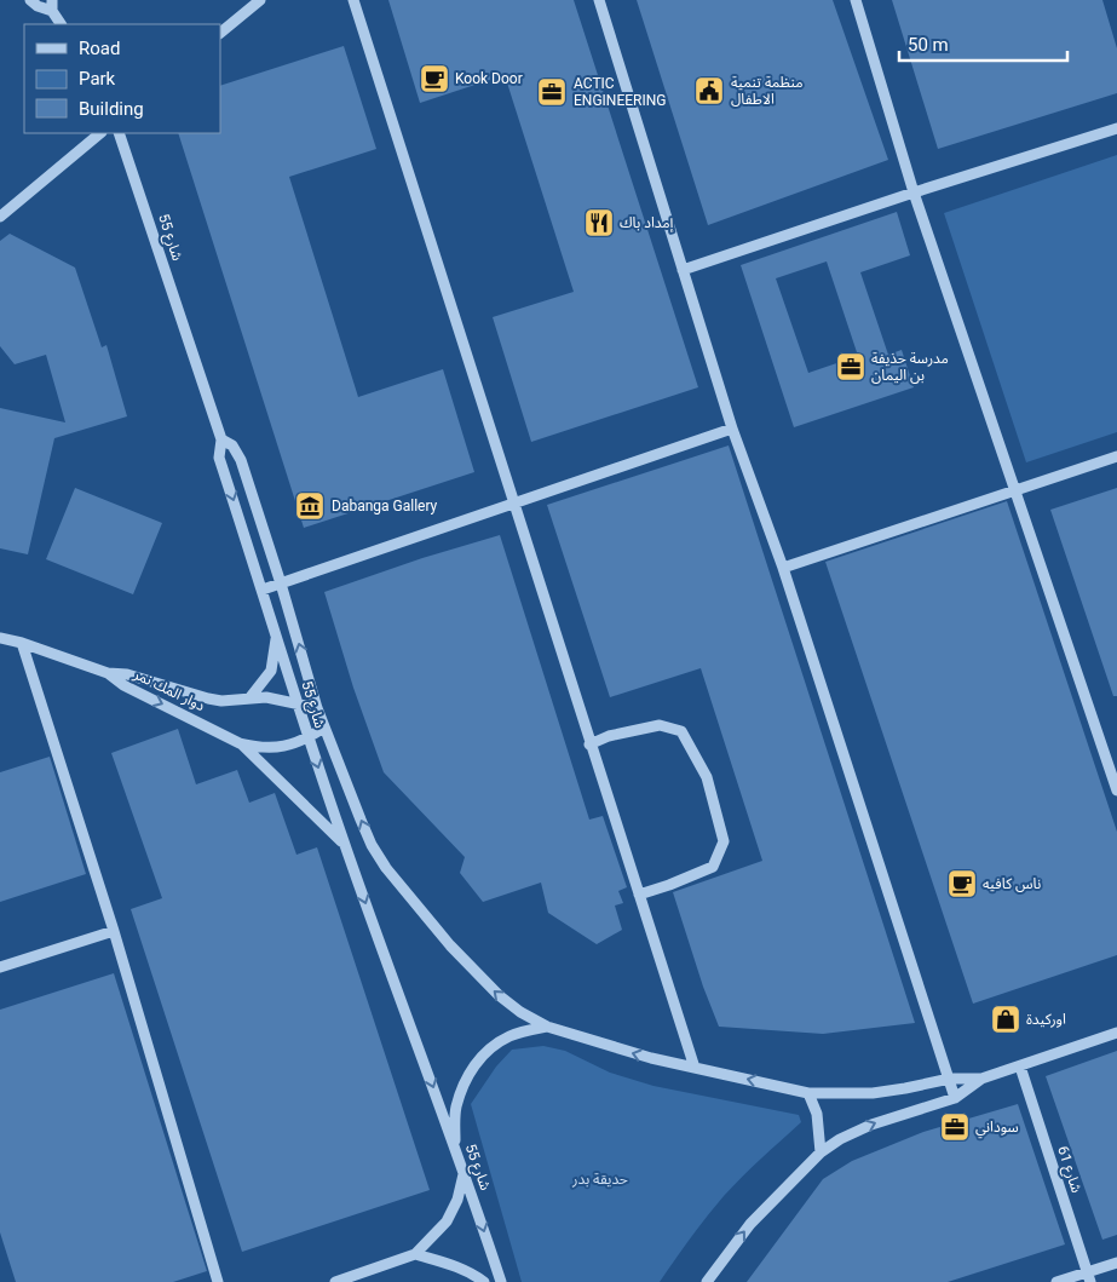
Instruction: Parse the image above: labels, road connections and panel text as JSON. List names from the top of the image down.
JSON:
{
  "streets": {
    "street": ["شارع 55", "دوار المك نمر", "شارع 61"]
  },
  "crossings": [
    ["شارع 55", "دوار المك نمر"]
  ],
  "parks": ["حديقة بدر"],
  "places": {
    "cafe": ["Kook Door", "ناس كافيه"],
    "public building": ["منظمة تنمية الاطفال"],
    "office": ["ACTIC ENGINEERING", "مدرسة حذيفة بن اليمان", "سوداني"],
    "restaurant": ["إمداد باك"],
    "museum": ["Dabanga Gallery"],
    "shop": ["اوركيدة"]
  },
  "legend": ["Road", "Park", "Building"],
  "scale_bar": "50 m"
}
